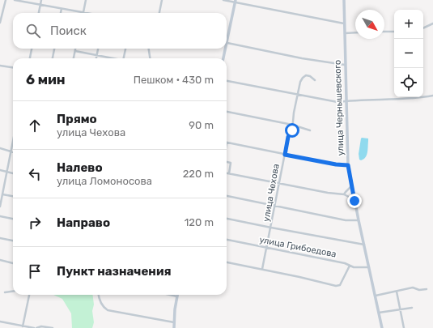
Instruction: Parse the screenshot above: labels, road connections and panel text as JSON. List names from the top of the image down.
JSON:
{
  "streets": {
    "main road": ["улица Чернышевского"],
    "street": ["улица Чехова", "улица Грибоедова"]
  },
  "crossings": [
    ["улица Чернышевского", "улица Грибоедова"],
    ["улица Чехова", "улица Грибоедова"]
  ],
  "north": "bottom right",
  "page": {
    "map_buttons": ["+", "−"],
    "search": "Поиск",
    "heading": ["6 мин", "Пешком · 430 m"],
    "list": [
      ["Прямо", "улица Чехова", "90 m"],
      ["Налево", "улица Ломоносова", "220 m"],
      ["Направо", "120 m"],
      "Пункт назначения"
    ]
  }
}
